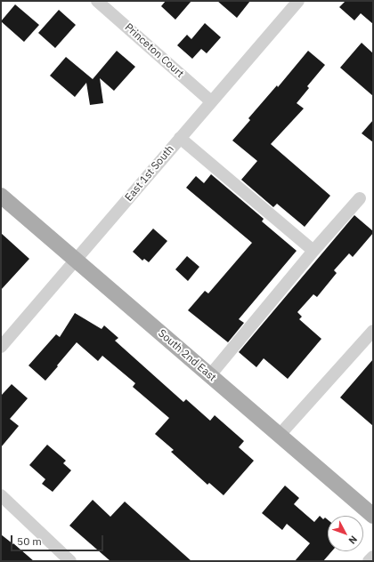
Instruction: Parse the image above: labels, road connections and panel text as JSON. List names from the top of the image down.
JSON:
{
  "streets": {
    "main road": ["South 2nd East"],
    "street": ["Princeton Court", "East 1st South"]
  },
  "crossings": [
    ["Princeton Court", "East 1st South"],
    ["East 1st South", "South 2nd East"]
  ],
  "scale_bar": "50 m",
  "north": "bottom right"
}
